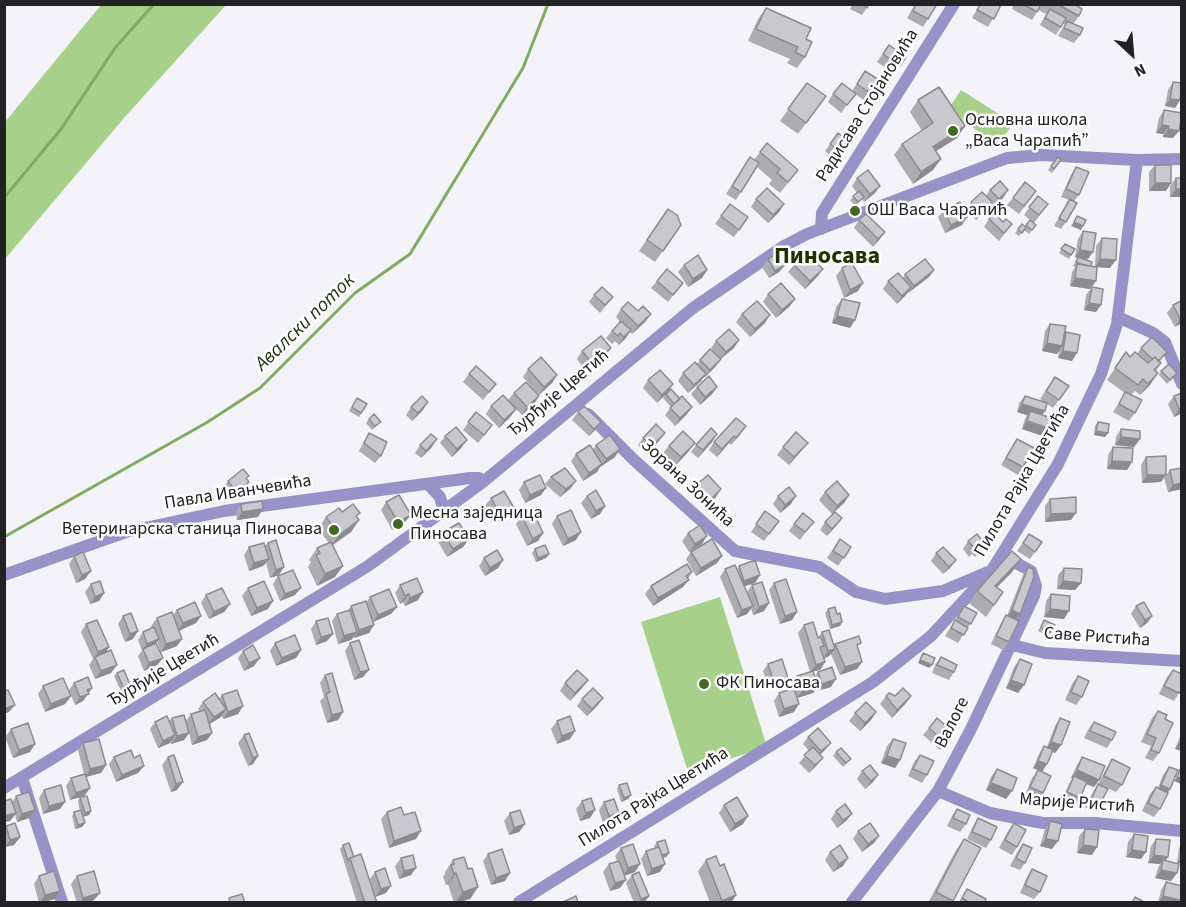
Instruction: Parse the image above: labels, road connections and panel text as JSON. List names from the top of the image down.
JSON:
{
  "streets": {
    "street": [
      "Радисава Стојановића",
      "Ђурђије Цветић",
      "Пилота Рајка Цветића",
      "Зорана Зонића",
      "Павла Иванчевића",
      "Саве Ристића",
      "Валоге",
      "Марије Ристић"
    ]
  },
  "crossings": [
    ["Радисава Стојановића", "Ђурђије Цветић"],
    ["Ђурђије Цветић", "Пилота Рајка Цветића"],
    ["Ђурђије Цветић", "Зорана Зонића"],
    ["Ђурђије Цветић", "Павла Иванчевића"],
    ["Пилота Рајка Цветића", "Зорана Зонића"],
    ["Пилота Рајка Цветића", "Валоге"],
    ["Саве Ристића", "Валоге"],
    ["Валоге", "Марије Ристић"]
  ],
  "districts": ["Пиносава"],
  "water": ["Авалски поток"],
  "places": [
    "Основна школа „Васа Чарапић”",
    "ОШ Васа Чарапић",
    "Месна заједница Пиносава",
    "Ветеринарска станица Пиносава",
    "ФК Пиносава"
  ],
  "north": "bottom right"
}
